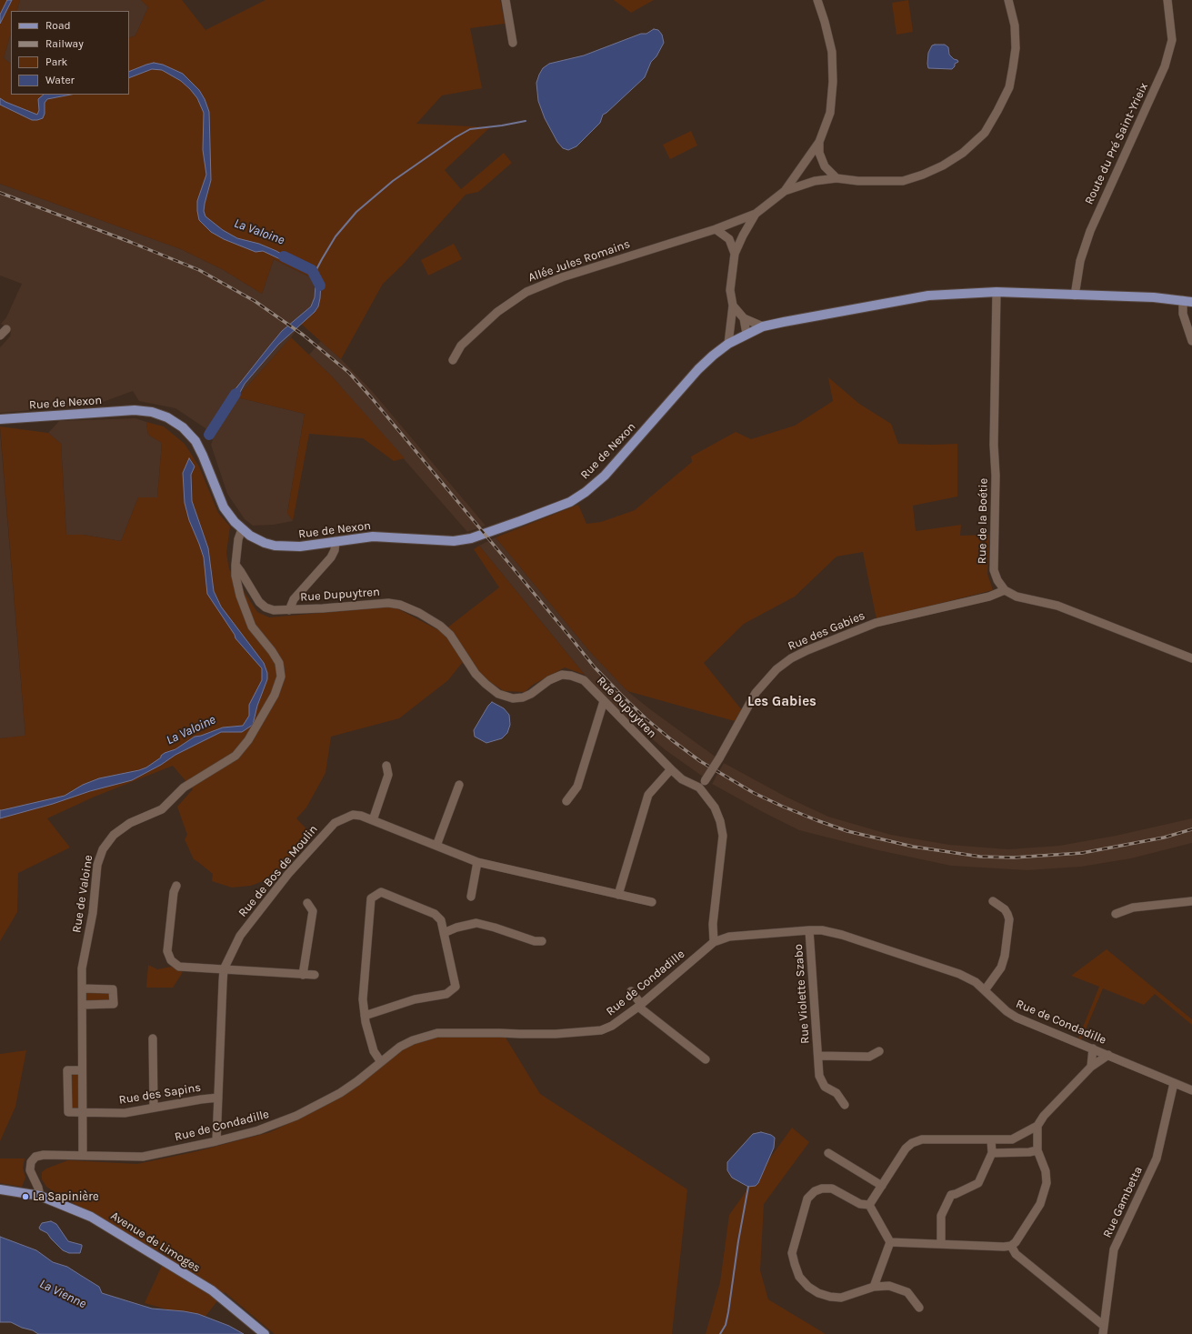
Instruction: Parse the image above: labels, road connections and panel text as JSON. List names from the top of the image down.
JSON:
{
  "streets": {
    "main road": ["Rue de Nexon", "Avenue de Limoges"],
    "street": [
      "Route du Pré Saint-Yrieix",
      "Allée Jules Romains",
      "Rue de la Boétie",
      "Rue Dupuytren",
      "Rue des Gabies",
      "Rue de Bos de Moulin",
      "Rue de Valoine",
      "Rue de Condadille",
      "Rue Violette Szabo",
      "Rue des Sapins",
      "Rue Gambetta"
    ]
  },
  "crossings": [
    ["Route du Pré Saint-Yrieix", "Rue de Nexon"],
    ["Rue de Nexon", "Rue de la Boétie"],
    ["Rue de Nexon", "Rue de Valoine"],
    ["Rue de la Boétie", "Rue des Gabies"],
    ["Rue Dupuytren", "Rue des Gabies"],
    ["Rue Dupuytren", "Rue de Valoine"],
    ["Rue Dupuytren", "Rue de Condadille"],
    ["Rue de Bos de Moulin", "Rue de Condadille"],
    ["Rue de Bos de Moulin", "Rue des Sapins"],
    ["Rue de Valoine", "Rue de Condadille"],
    ["Rue de Valoine", "Rue des Sapins"],
    ["Rue de Condadille", "Rue Violette Szabo"],
    ["Rue de Condadille", "Rue Gambetta"],
    ["Rue de Condadille", "Avenue de Limoges"]
  ],
  "districts": ["Les Gabies"],
  "water": ["La Valoine", "La Vienne"],
  "places": ["La Sapinière"],
  "legend": [
    "Road",
    "Railway",
    "Park",
    "Water"
  ]
}
